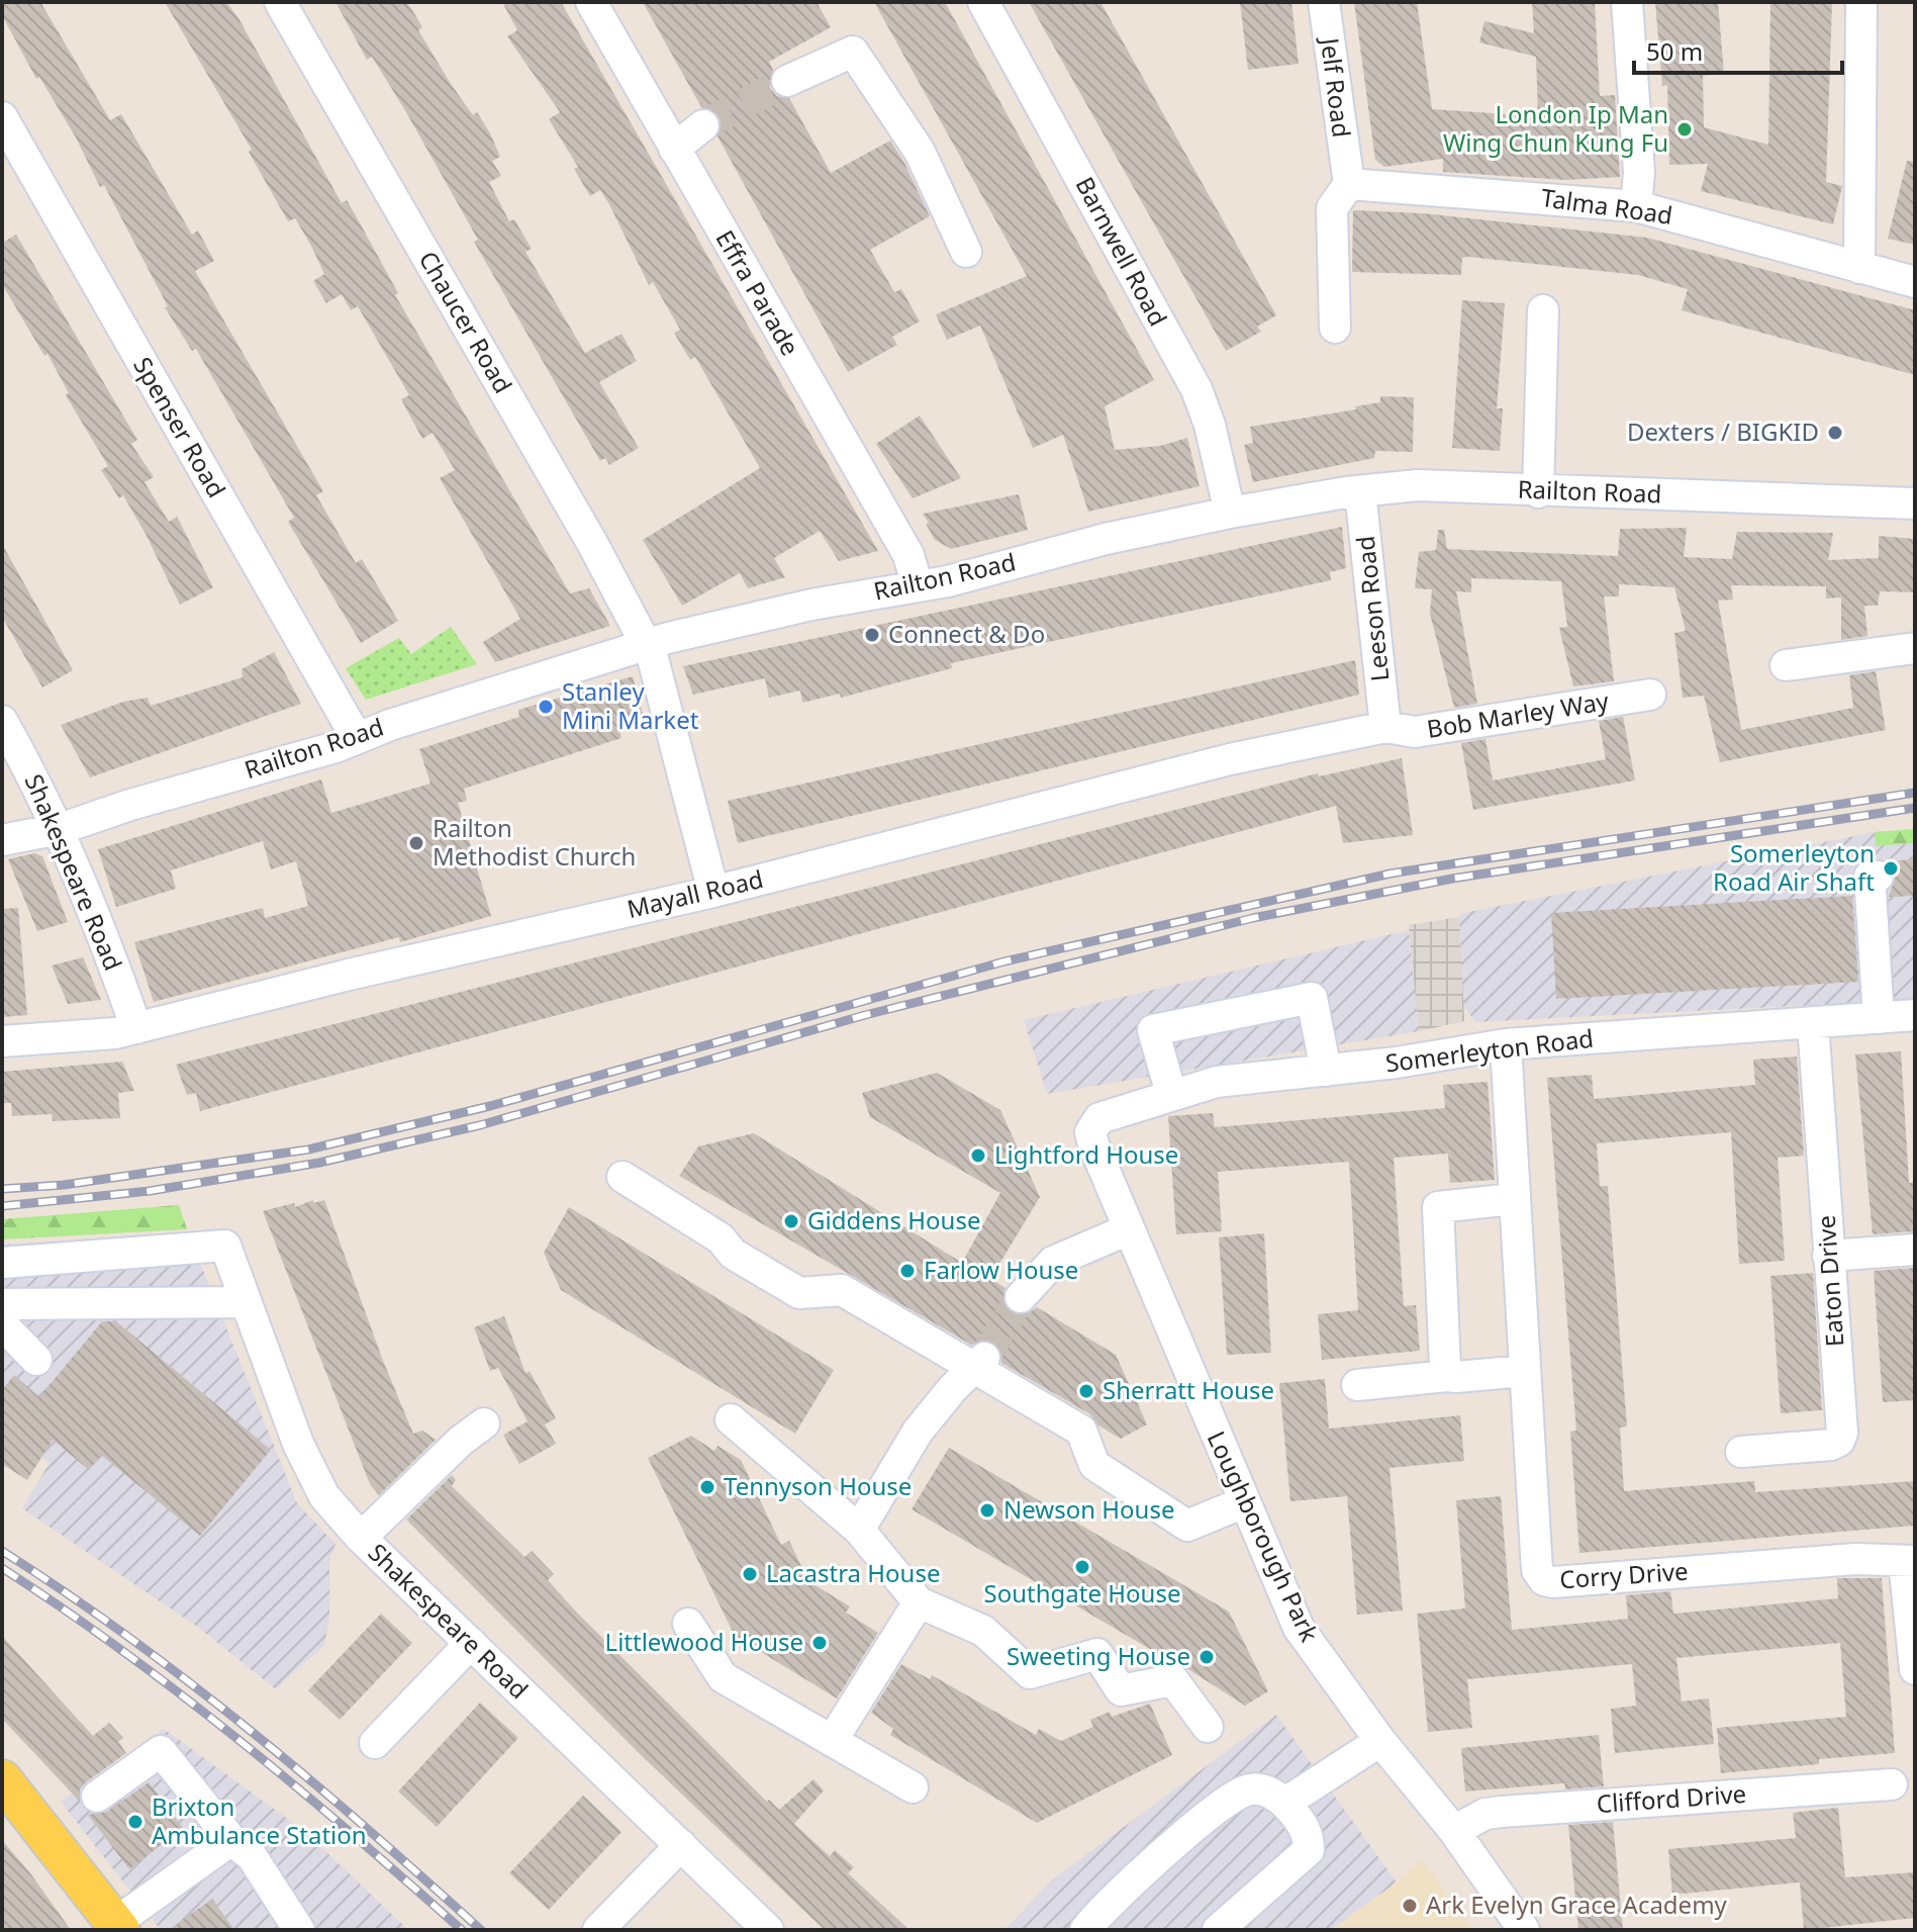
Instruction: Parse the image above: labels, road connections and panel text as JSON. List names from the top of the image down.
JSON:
{
  "streets": {
    "street": [
      "Jelf Road",
      "Talma Road",
      "Barnwell Road",
      "Effra Parade",
      "Chaucer Road",
      "Spenser Road",
      "Railton Road",
      "Leeson Road",
      "Bob Marley Way",
      "Shakespeare Road",
      "Mayall Road",
      "Somerleyton Road",
      "Eaton Drive",
      "Loughborough Park",
      "Corry Drive",
      "Clifford Drive"
    ]
  },
  "crossings": [
    ["Jelf Road", "Talma Road"],
    ["Barnwell Road", "Railton Road"],
    ["Effra Parade", "Railton Road"],
    ["Chaucer Road", "Railton Road"],
    ["Chaucer Road", "Mayall Road"],
    ["Spenser Road", "Railton Road"],
    ["Railton Road", "Leeson Road"],
    ["Railton Road", "Shakespeare Road"],
    ["Leeson Road", "Bob Marley Way"],
    ["Leeson Road", "Mayall Road"],
    ["Bob Marley Way", "Mayall Road"],
    ["Shakespeare Road", "Mayall Road"],
    ["Somerleyton Road", "Eaton Drive"],
    ["Somerleyton Road", "Loughborough Park"],
    ["Somerleyton Road", "Corry Drive"],
    ["Loughborough Park", "Clifford Drive"]
  ],
  "places": [
    "London Ip Man Wing Chun Kung Fu",
    "Dexters / BIGKID",
    "Connect & Do",
    "Stanley Mini Market",
    "Railton Methodist Church",
    "Somerleyton Road Air Shaft",
    "Lightford House",
    "Giddens House",
    "Farlow House",
    "Sherratt House",
    "Tennyson House",
    "Newson House",
    "Southgate House",
    "Lacastra House",
    "Littlewood House",
    "Sweeting House",
    "Brixton Ambulance Station",
    "Ark Evelyn Grace Academy"
  ],
  "scale_bar": "50 m"
}
